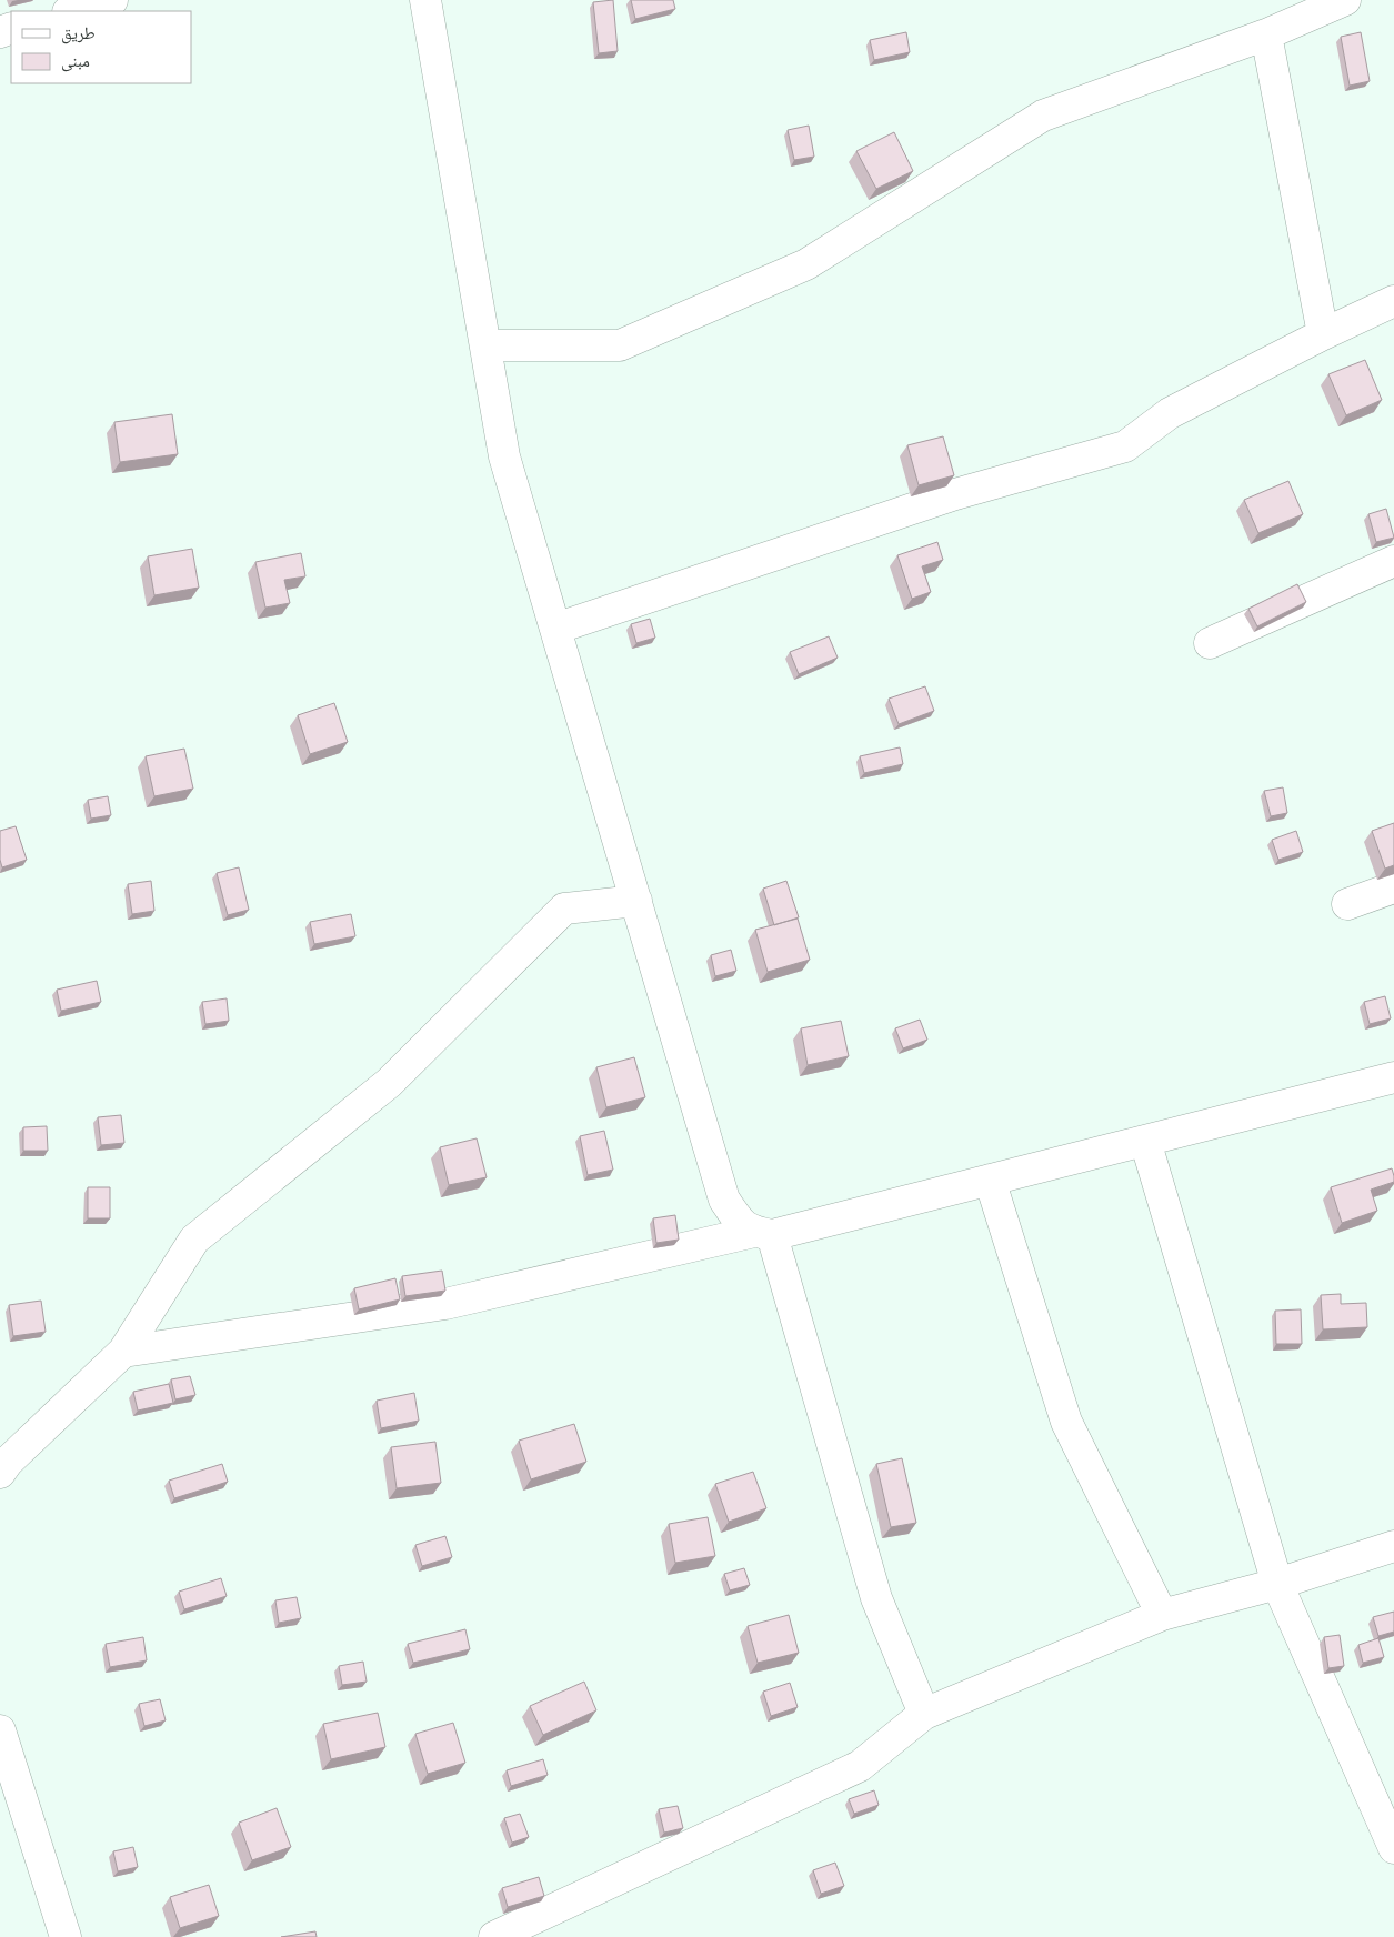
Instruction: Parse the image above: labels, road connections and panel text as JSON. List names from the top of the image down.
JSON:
{
  "legend": ["طريق", "مبنى"]
}
